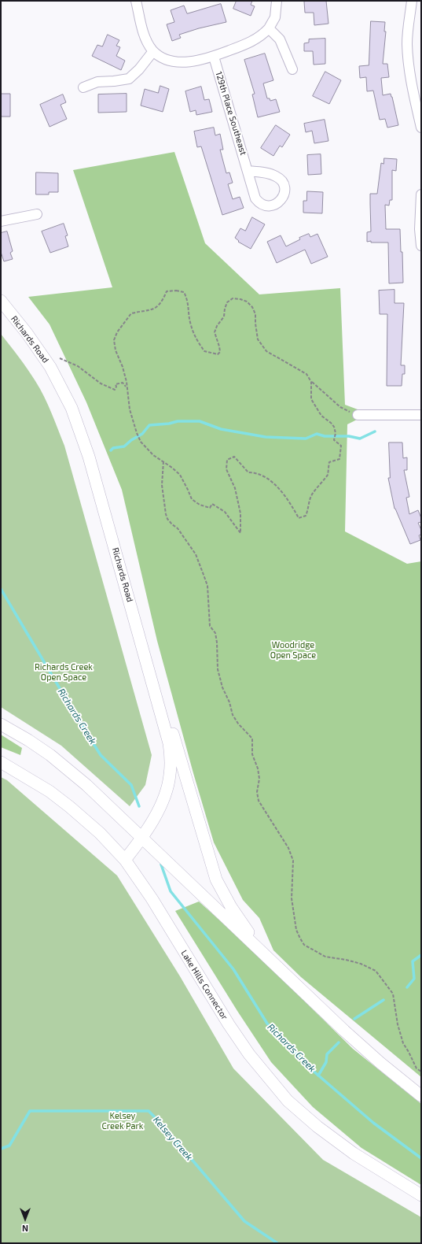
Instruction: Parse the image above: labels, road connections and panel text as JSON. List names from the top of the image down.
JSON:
{
  "streets": {
    "main road": ["Richards Road", "Lake Hills Connector"],
    "street": ["129th Place Southeast"]
  },
  "crossings": [
    ["Richards Road", "Lake Hills Connector"]
  ],
  "water": ["Richards Creek", "Kelsey Creek"],
  "parks": ["Woodridge Open Space", "Richards Creek Open Space", "Kelsey Creek Park"],
  "north": "bottom"
}
